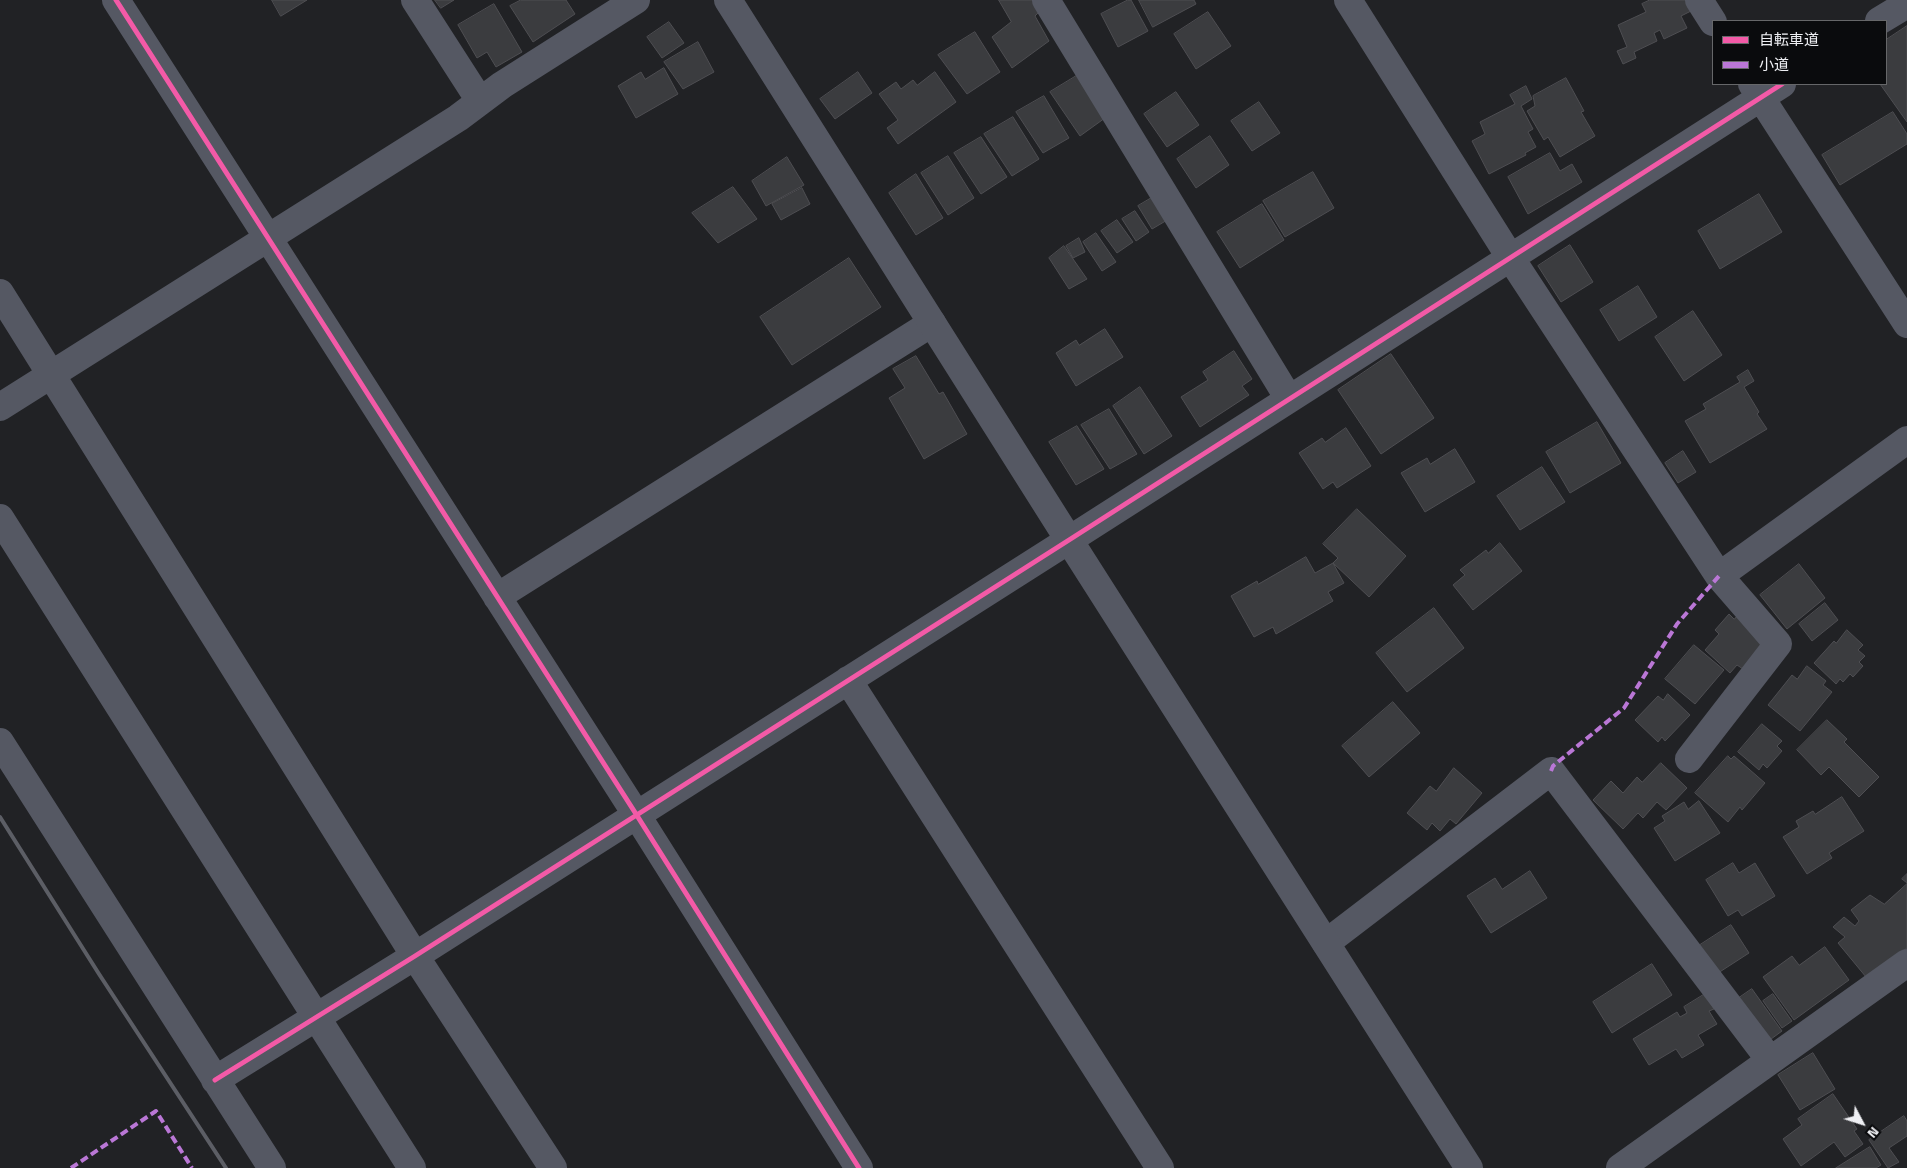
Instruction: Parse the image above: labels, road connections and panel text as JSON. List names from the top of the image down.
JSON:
{
  "legend": ["自転車道", "小道"],
  "north": "bottom right"
}
